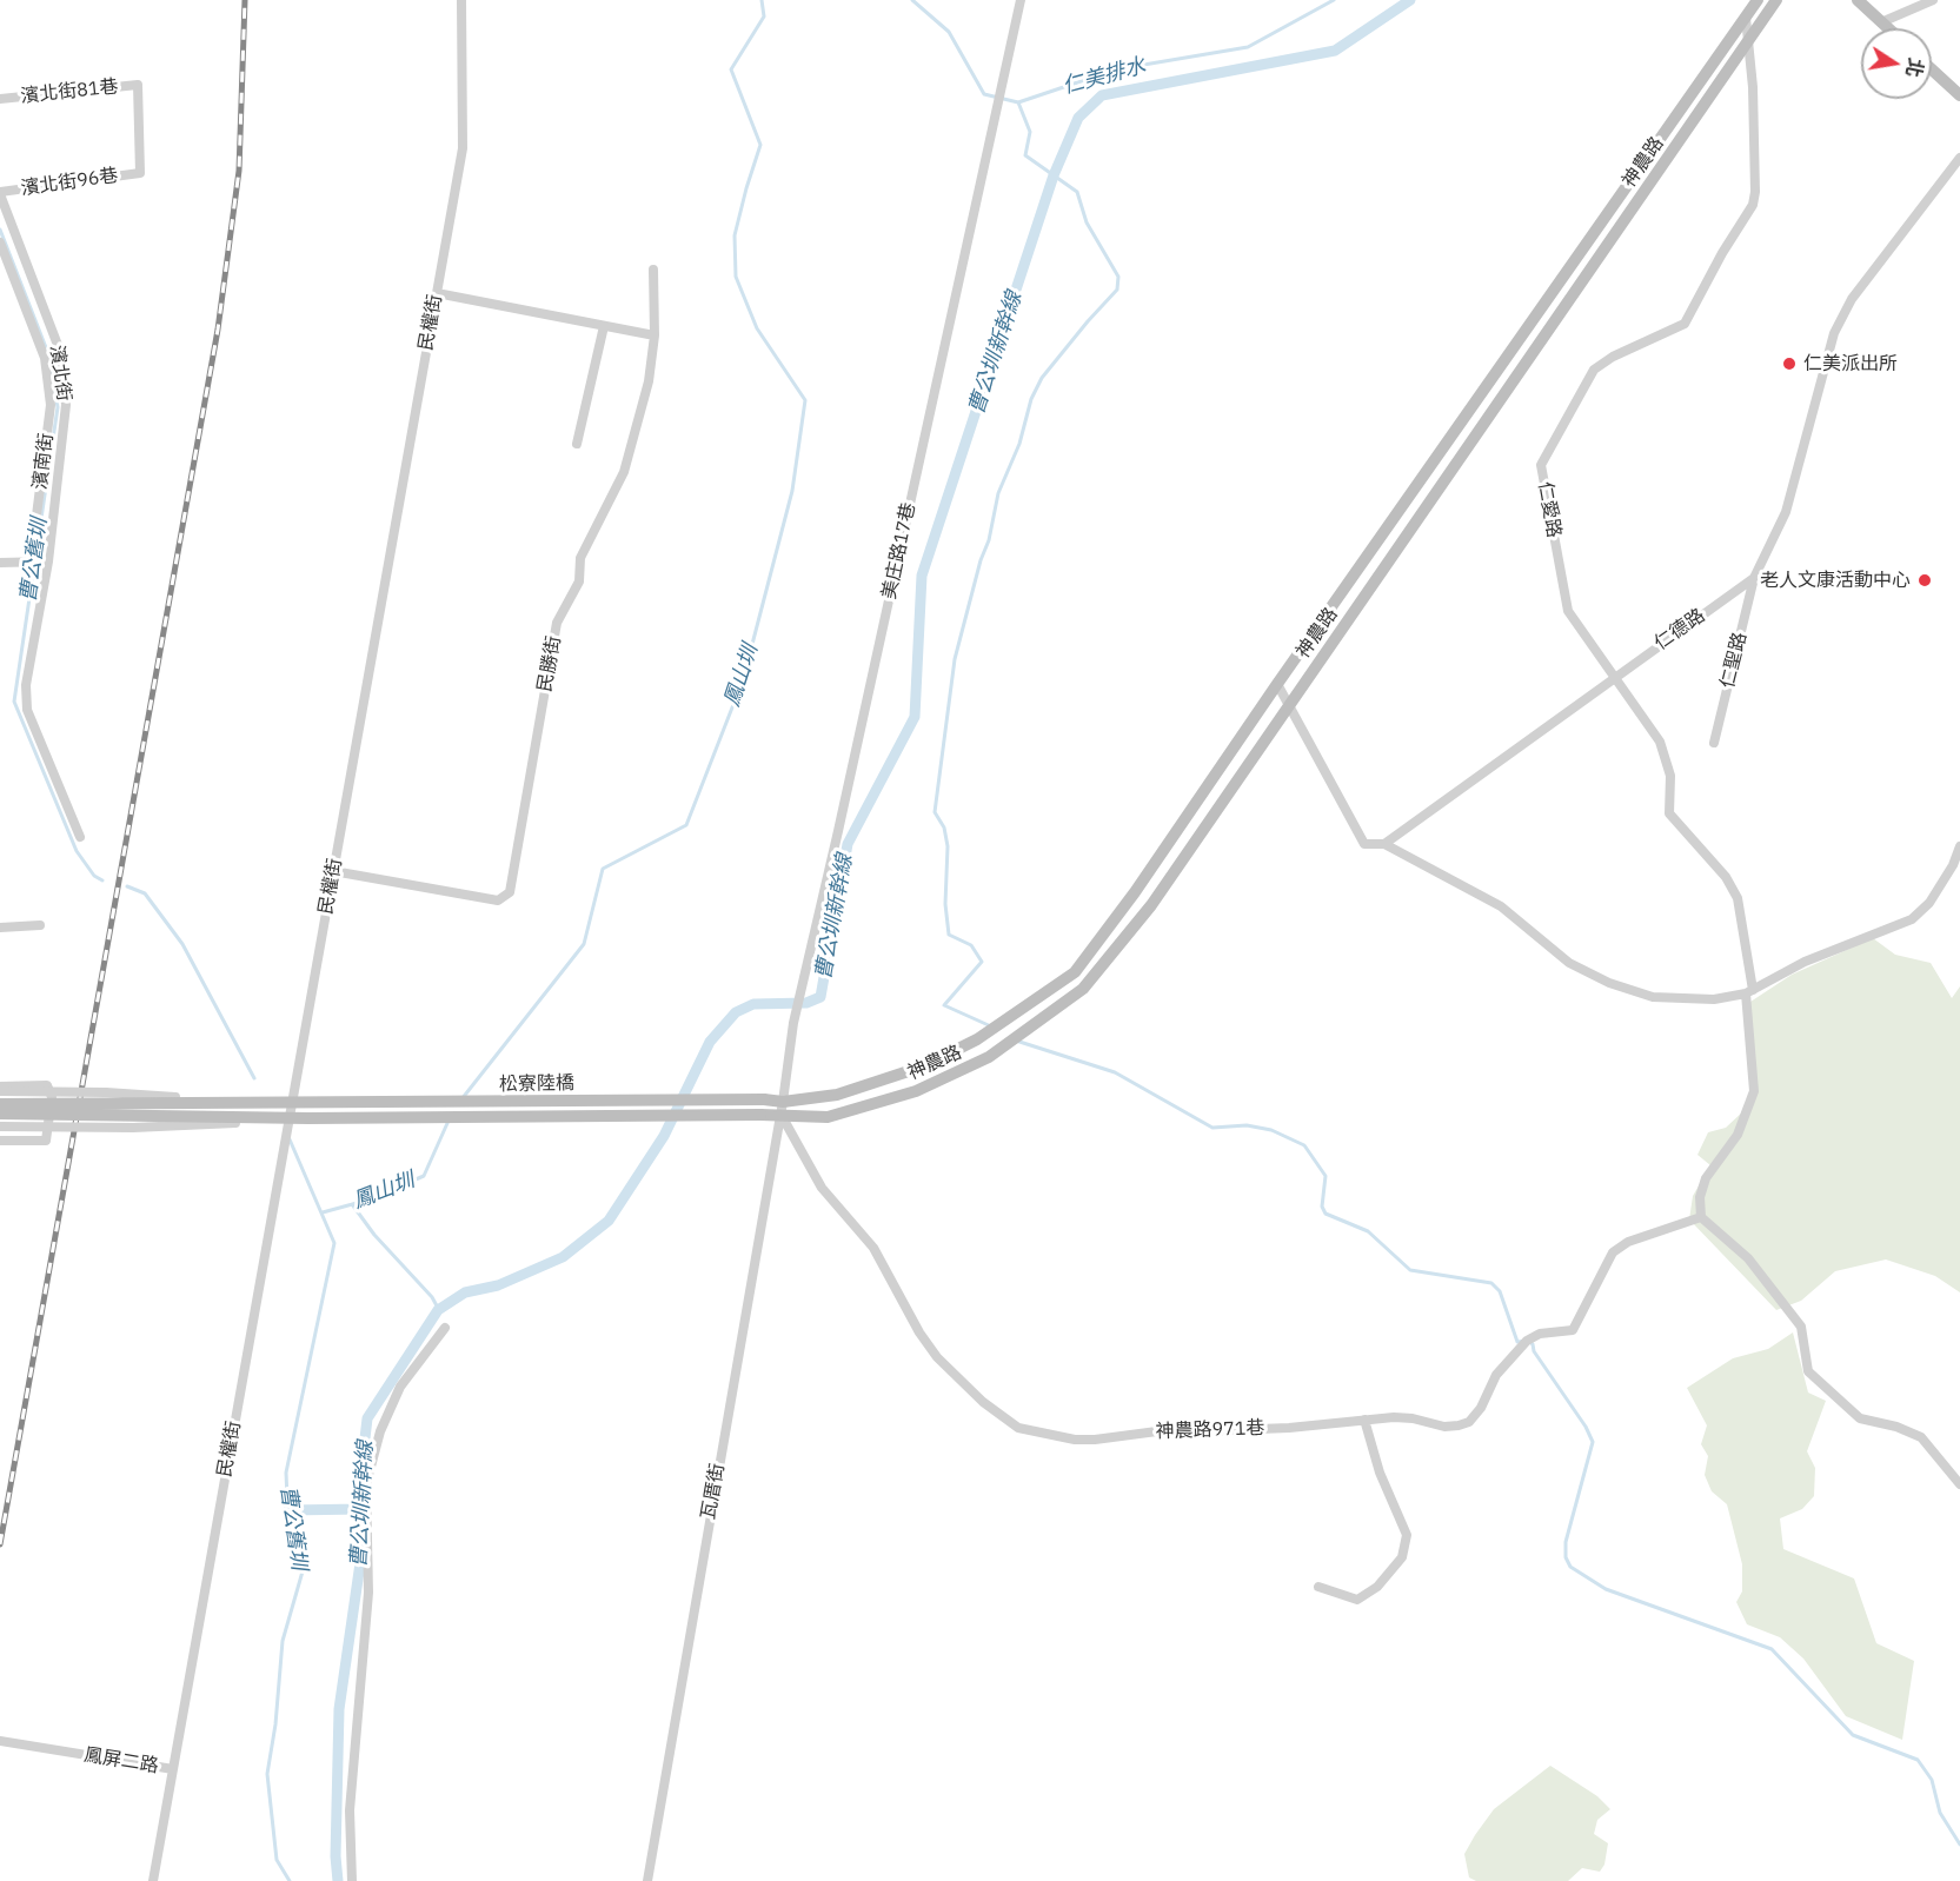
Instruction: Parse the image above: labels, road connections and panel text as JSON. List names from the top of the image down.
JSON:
{
  "streets": {
    "street": [
      "濱北街81巷",
      "神農路",
      "濱北街96巷",
      "民權街",
      "濱北街",
      "濱南街",
      "仁愛路",
      "美庄路17巷",
      "仁德路",
      "仁聖路",
      "民勝街",
      "松寮陸橋",
      "神農路971巷",
      "瓦厝街",
      "鳳屏二路"
    ]
  },
  "crossings": [
    ["濱北街81巷", "濱北街96巷"],
    ["神農路", "仁愛路"],
    ["神農路", "美庄路17巷"],
    ["神農路", "松寮陸橋"],
    ["神農路", "神農路971巷"],
    ["神農路", "瓦厝街"],
    ["濱北街96巷", "濱北街"],
    ["民權街", "民勝街"],
    ["民權街", "鳳屏二路"],
    ["濱北街", "濱南街"],
    ["仁愛路", "仁德路"],
    ["仁愛路", "神農路971巷"],
    ["美庄路17巷", "神農路971巷"],
    ["美庄路17巷", "瓦厝街"],
    ["仁德路", "仁聖路"],
    ["神農路971巷", "瓦厝街"]
  ],
  "water": [
    "仁美排水",
    "曹公圳新幹線",
    "曹公舊圳",
    "鳳山圳"
  ],
  "places": ["仁美派出所", "老人文康活動中心"],
  "north": "right"
}
